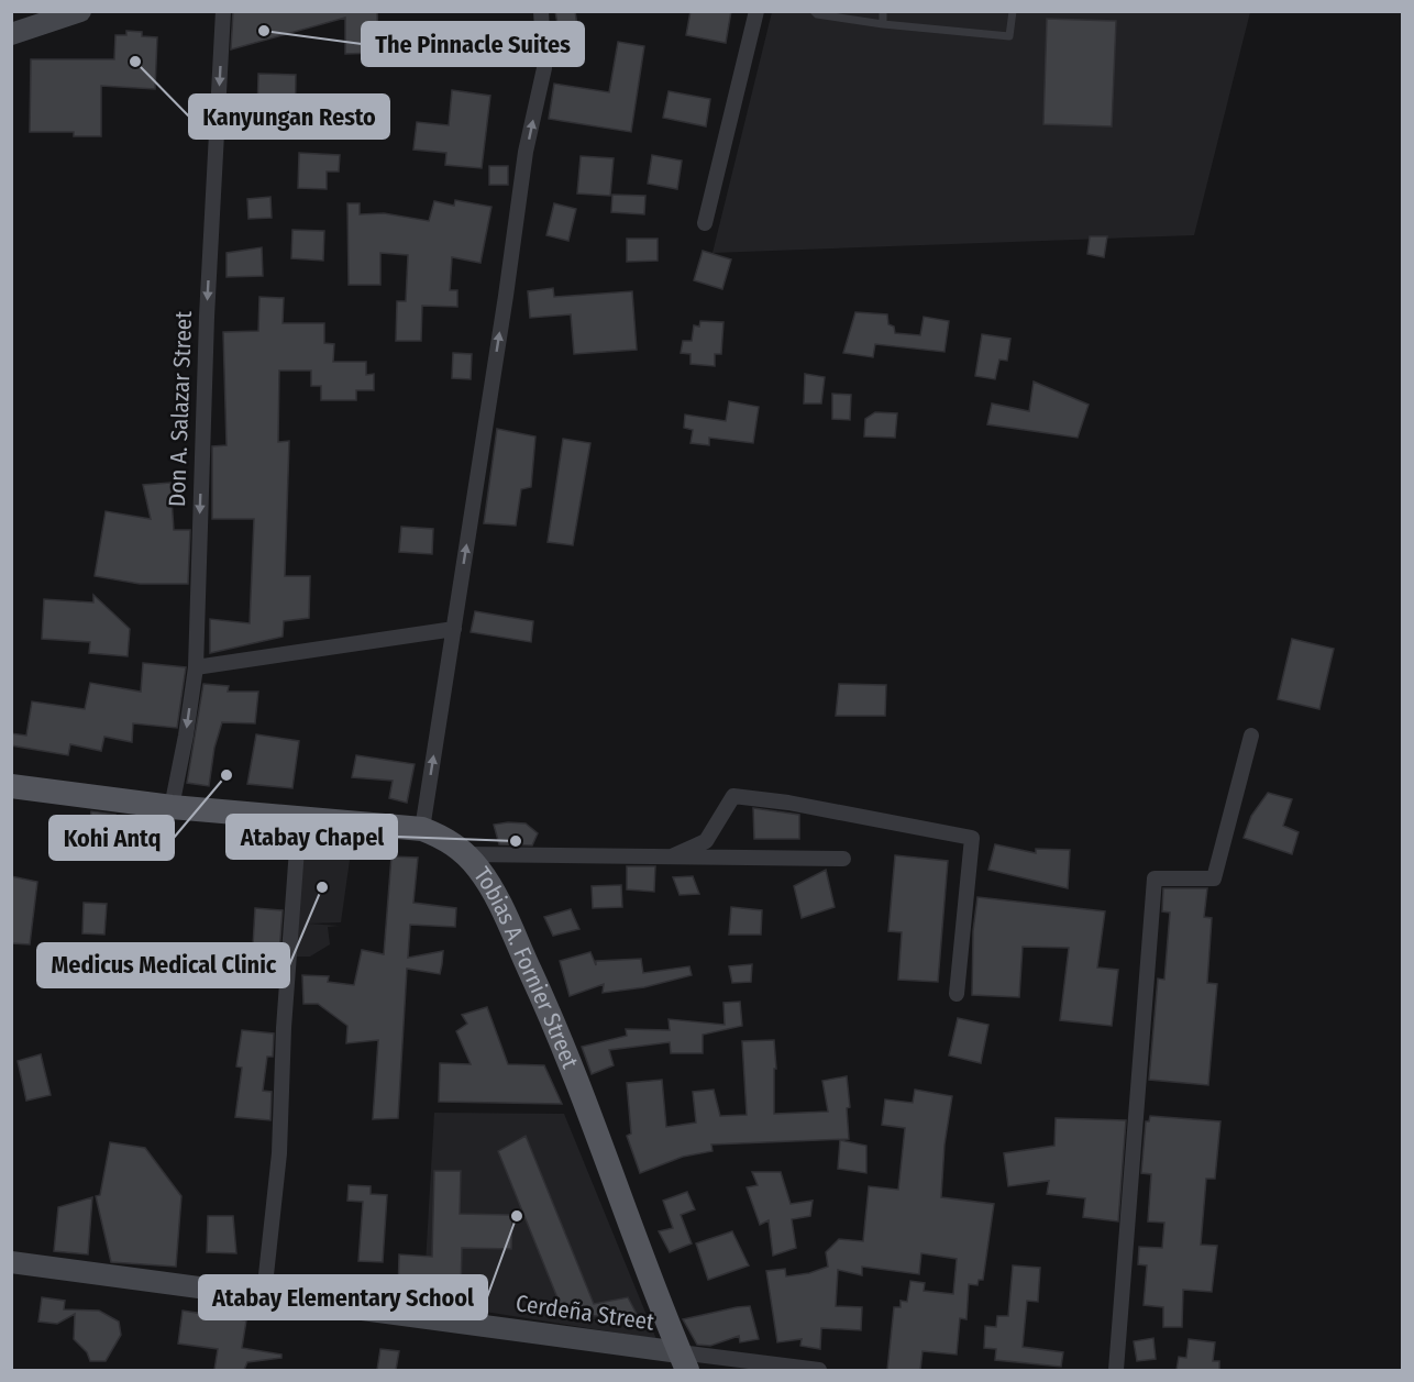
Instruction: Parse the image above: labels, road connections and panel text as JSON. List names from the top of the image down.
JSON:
{
  "streets": {
    "main road": ["Tobias A. Fornier Street", "Cerdeña Street"],
    "street": ["Don A. Salazar Street"]
  },
  "crossings": [
    ["Don A. Salazar Street", "Tobias A. Fornier Street"],
    ["Tobias A. Fornier Street", "Cerdeña Street"]
  ],
  "one_way": ["Don A. Salazar Street"],
  "places": [
    "The Pinnacle Suites",
    "Kanyungan Resto",
    "Kohi Antq",
    "Atabay Chapel",
    "Medicus Medical Clinic",
    "Atabay Elementary School"
  ]
}
